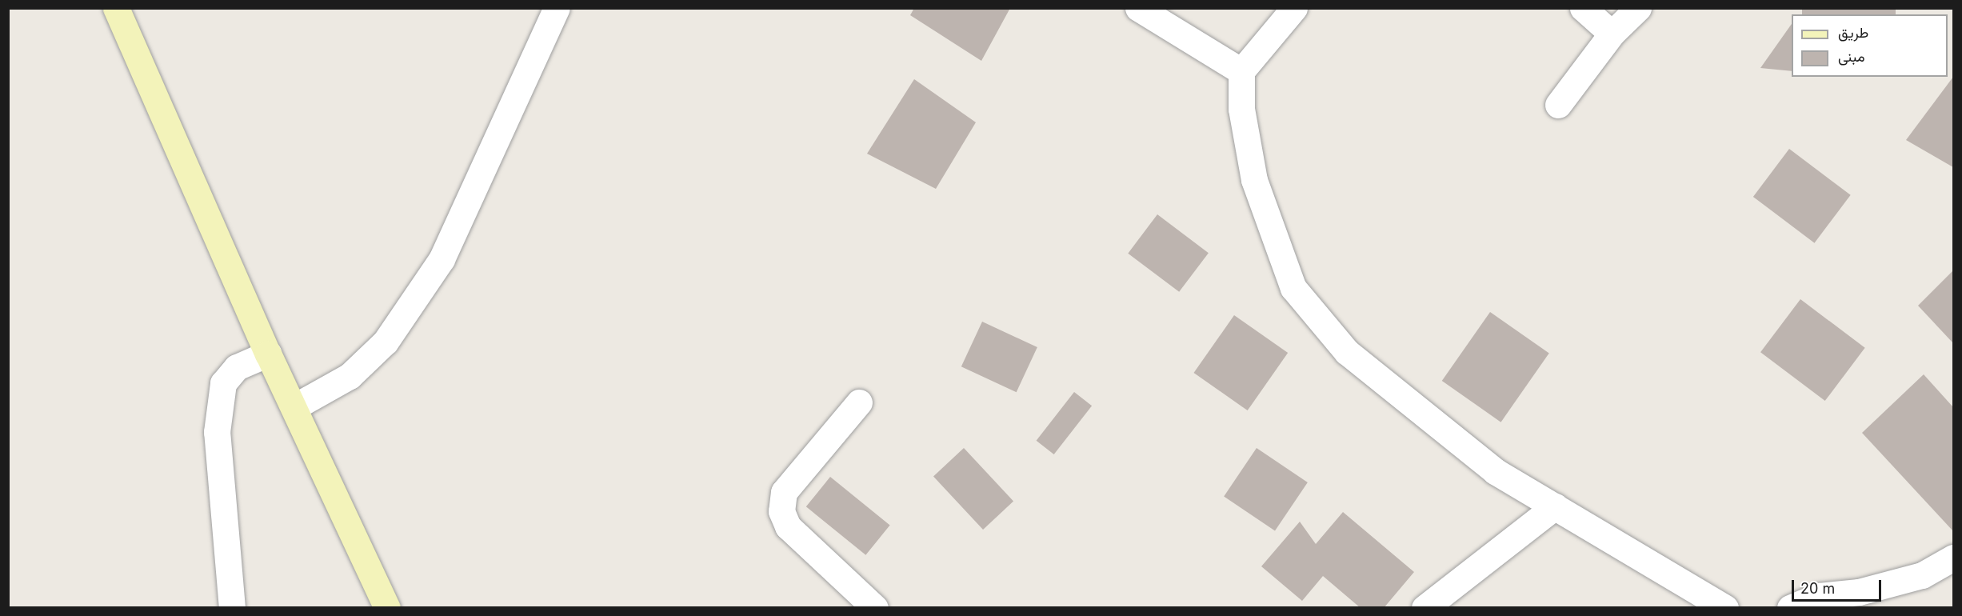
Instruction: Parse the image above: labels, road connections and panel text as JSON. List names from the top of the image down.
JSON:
{
  "legend": ["طريق", "مبنى"],
  "scale_bar": "20 m"
}
